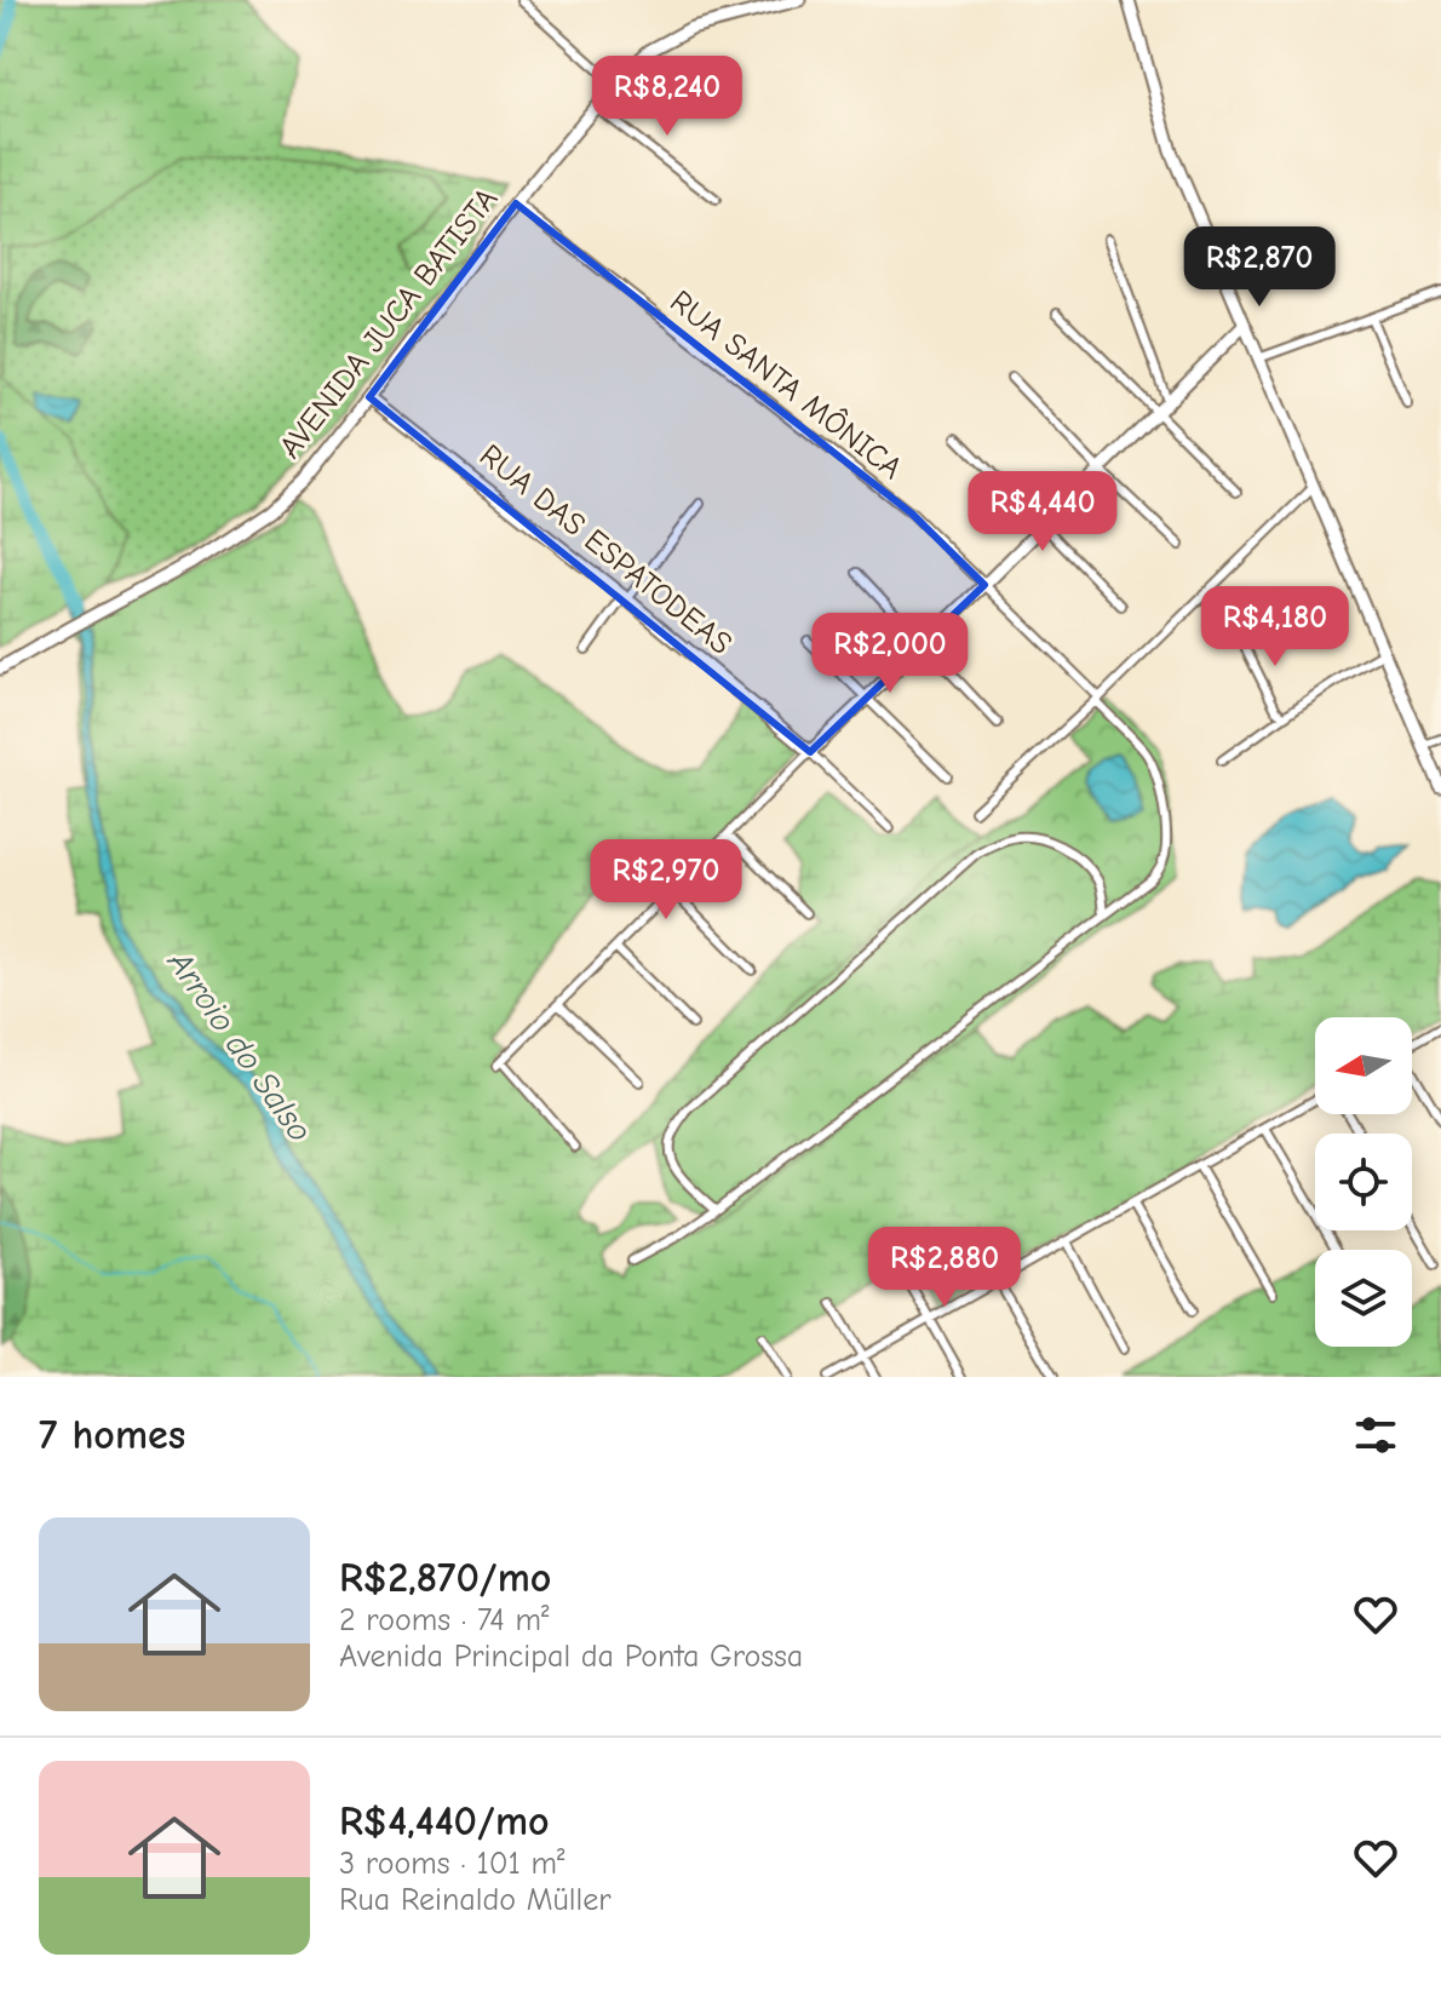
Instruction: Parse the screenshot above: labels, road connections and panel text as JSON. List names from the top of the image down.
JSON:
{
  "streets": {
    "main road": ["AVENIDA JUCA BATISTA", "RUA DAS ESPATODEAS"],
    "street": ["RUA SANTA MÔNICA"]
  },
  "crossings": [
    ["AVENIDA JUCA BATISTA", "RUA SANTA MÔNICA"],
    ["AVENIDA JUCA BATISTA", "RUA DAS ESPATODEAS"]
  ],
  "water": ["Arroio do Salso"],
  "north": "left",
  "page": {
    "price": [
      "R$8,240",
      "R$2,870",
      "R$4,440",
      "R$4,180",
      "R$2,000",
      "R$2,970",
      "R$2,880"
    ],
    "heading": "7 homes",
    "list": [
      {
        "name": "R$2,870/mo",
        "note": "2 rooms · 74 m² · Avenida Principal da Ponta Grossa"
      },
      {
        "name": "R$4,440/mo",
        "note": "3 rooms · 101 m² · Rua Reinaldo Müller"
      }
    ]
  }
}
